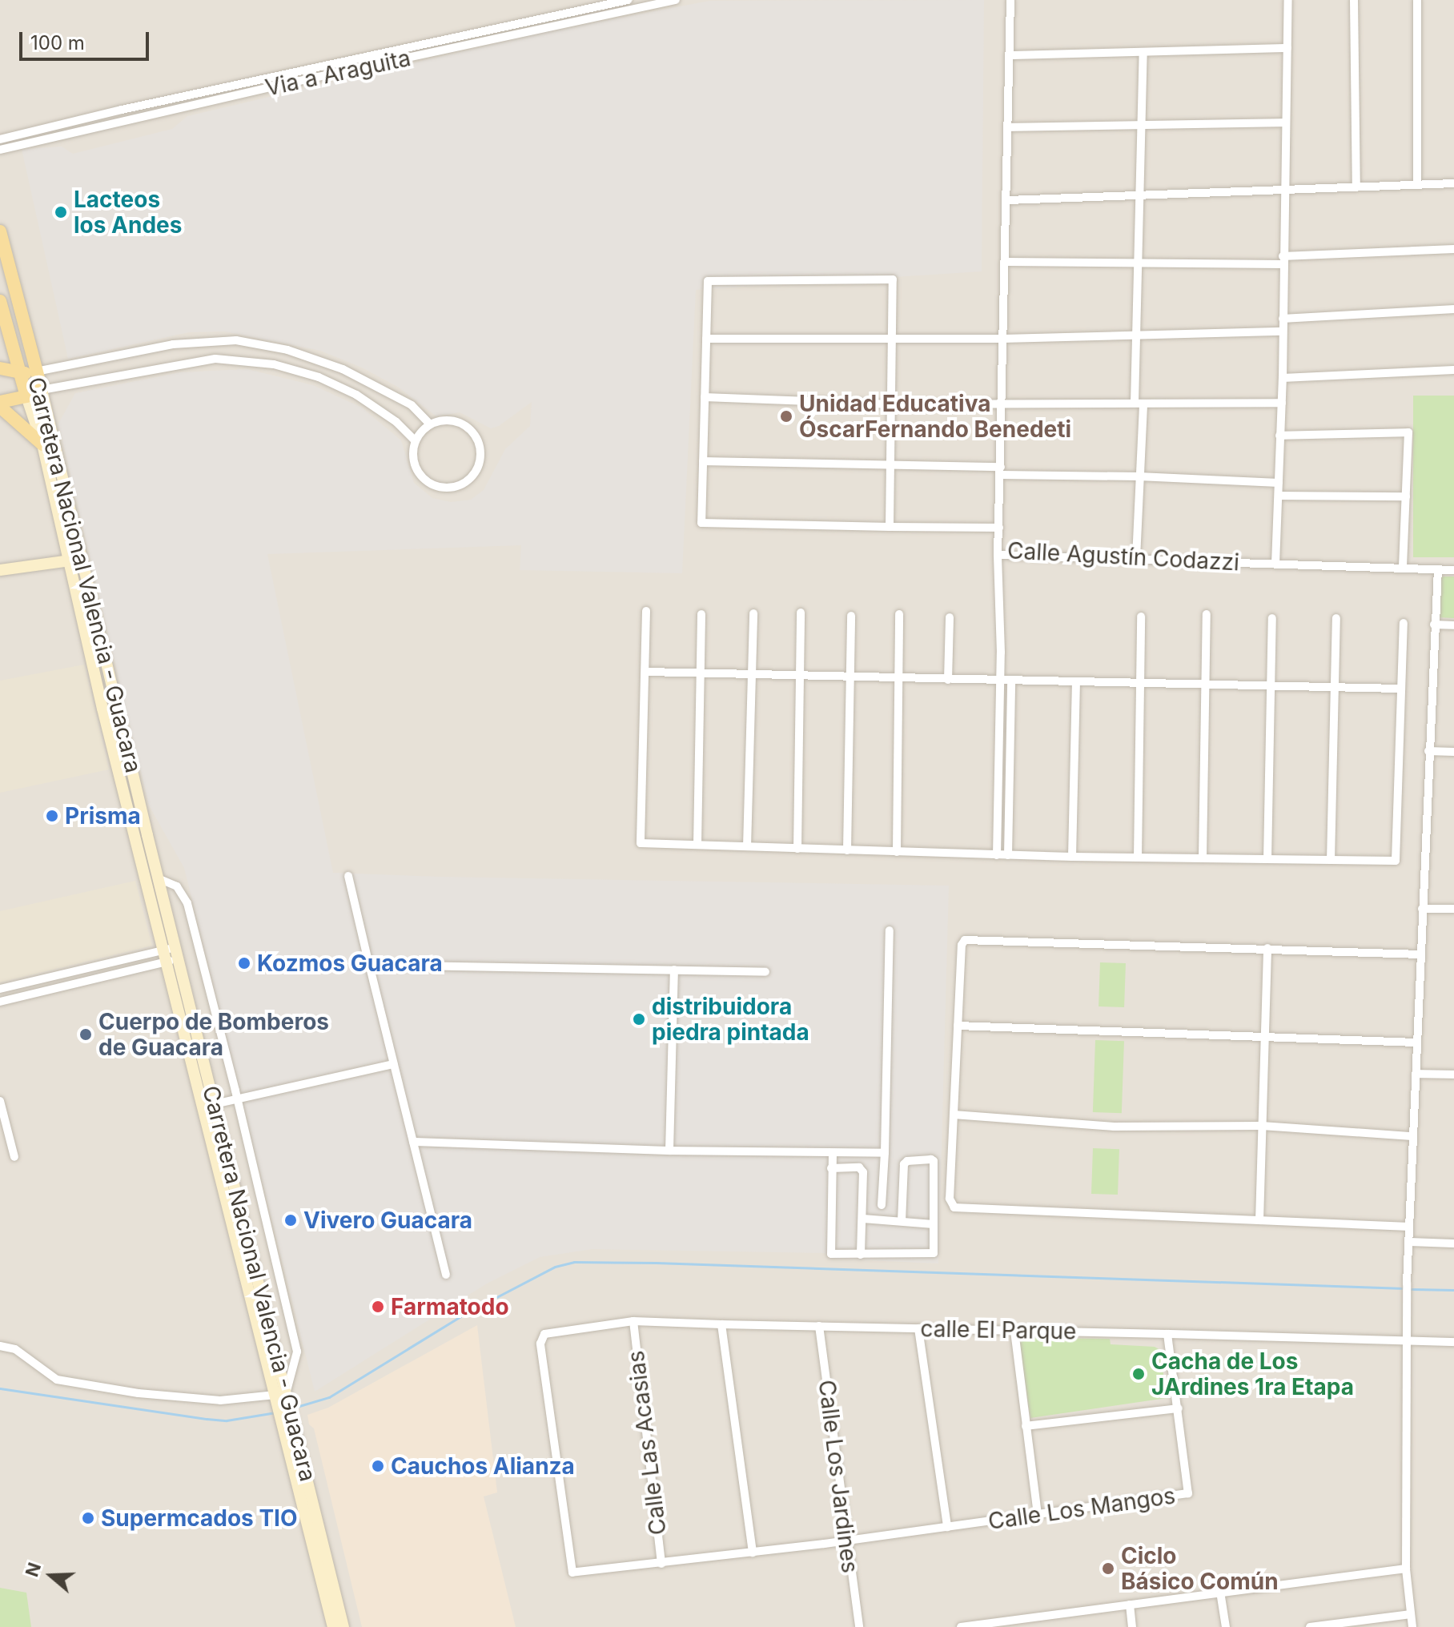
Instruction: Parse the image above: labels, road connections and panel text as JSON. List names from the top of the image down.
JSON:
{
  "streets": {
    "main road": ["Carretera Nacional Valencia - Guacara"],
    "street": [
      "Via a Araguita",
      "Calle Agustín Codazzi",
      "calle El Parque",
      "Calle Las Acasias",
      "Calle Los Jardines",
      "Calle Los Mangos"
    ]
  },
  "crossings": [
    ["calle El Parque", "Calle Las Acasias"],
    ["calle El Parque", "Calle Los Jardines"],
    ["calle El Parque", "Calle Los Mangos"],
    ["Calle Los Jardines", "Calle Los Mangos"]
  ],
  "places": [
    "Lacteos los Andes",
    "Unidad Educativa ÓscarFernando Benedeti",
    "Prisma",
    "Kozmos Guacara",
    "distribuidora piedra pintada",
    "Cuerpo de Bomberos de Guacara",
    "Vivero Guacara",
    "Farmatodo",
    "Cacha de Los JArdines 1ra Etapa",
    "Cauchos Alianza",
    "Supermcados TIO",
    "Ciclo Básico Común"
  ],
  "scale_bar": "100 m",
  "north": "left"
}
